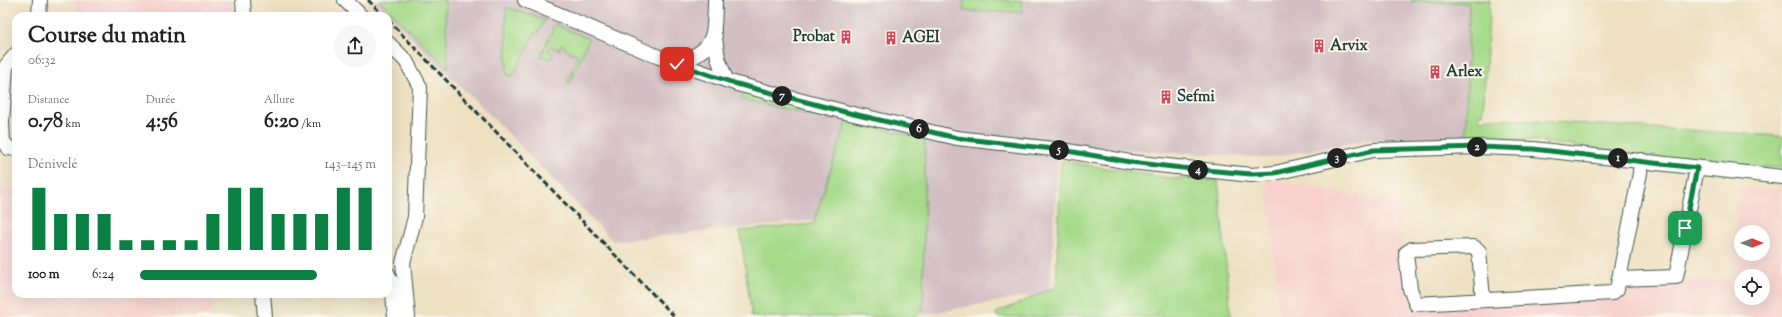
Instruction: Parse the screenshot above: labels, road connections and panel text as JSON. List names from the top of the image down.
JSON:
{
  "places": {
    "building": [
      "Probat",
      "AGEI",
      "Arvix",
      "Arlex",
      "Sefmi"
    ]
  },
  "north": "right",
  "page": {
    "heading": ["Course du matin", "06:32"],
    "stats": [
      ["Distance", "0.78 km"],
      ["Durée", "4:56"],
      ["Allure", "6:20 /km"]
    ],
    "pins": [
      "7",
      "6",
      "2",
      "5",
      "1",
      "3",
      "4"
    ],
    "chart": ["Dénivelé", "143–145 m"],
    "list": [
      {
        "name": "100 m",
        "note": "6:24"
      }
    ]
  }
}
